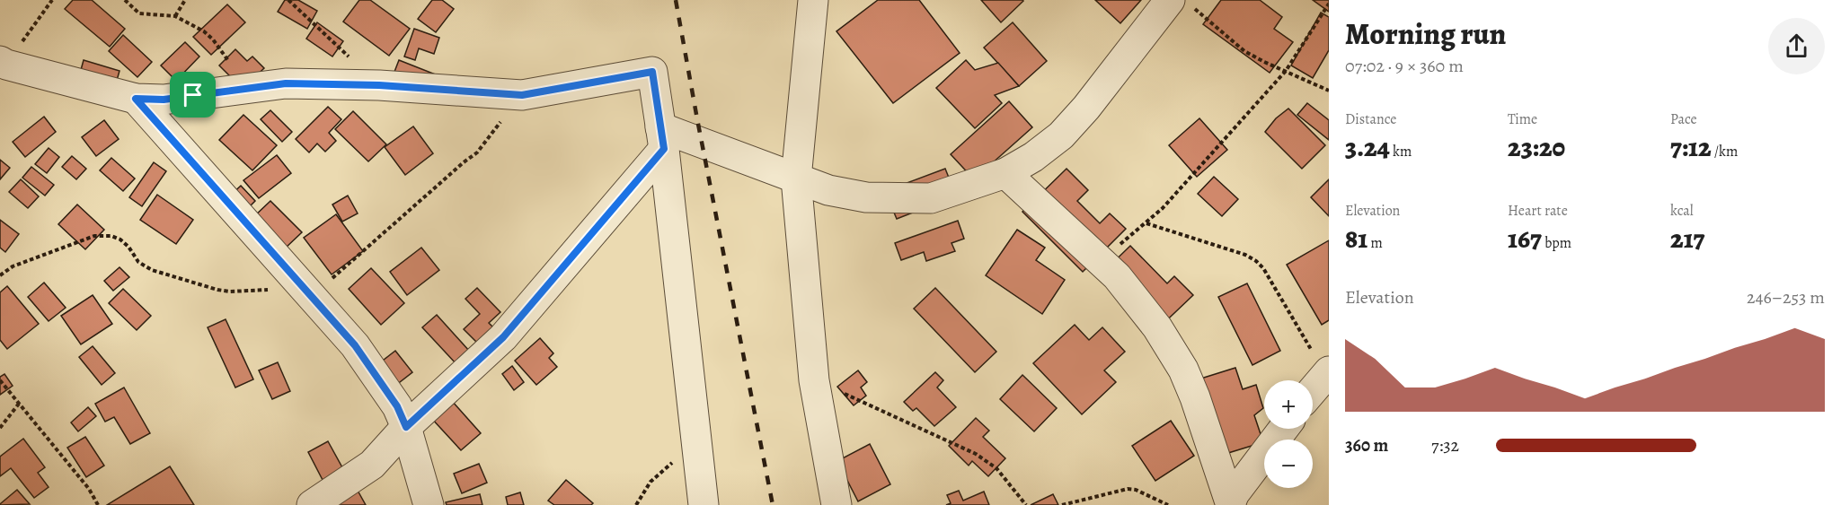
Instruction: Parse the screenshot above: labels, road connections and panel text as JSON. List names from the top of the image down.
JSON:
{
  "page": {
    "heading": ["Morning run", "07:02 · 9 × 360 m"],
    "stats": [
      ["Distance", "3.24 km"],
      ["Time", "23:20"],
      ["Pace", "7:12 /km"],
      ["Elevation", "81 m"],
      ["Heart rate", "167 bpm"],
      ["kcal", "217"]
    ],
    "chart": ["Elevation", "246–253 m"],
    "map_buttons": ["+", "−"],
    "list": [
      {
        "name": "360 m",
        "note": "7:32"
      }
    ]
  }
}
